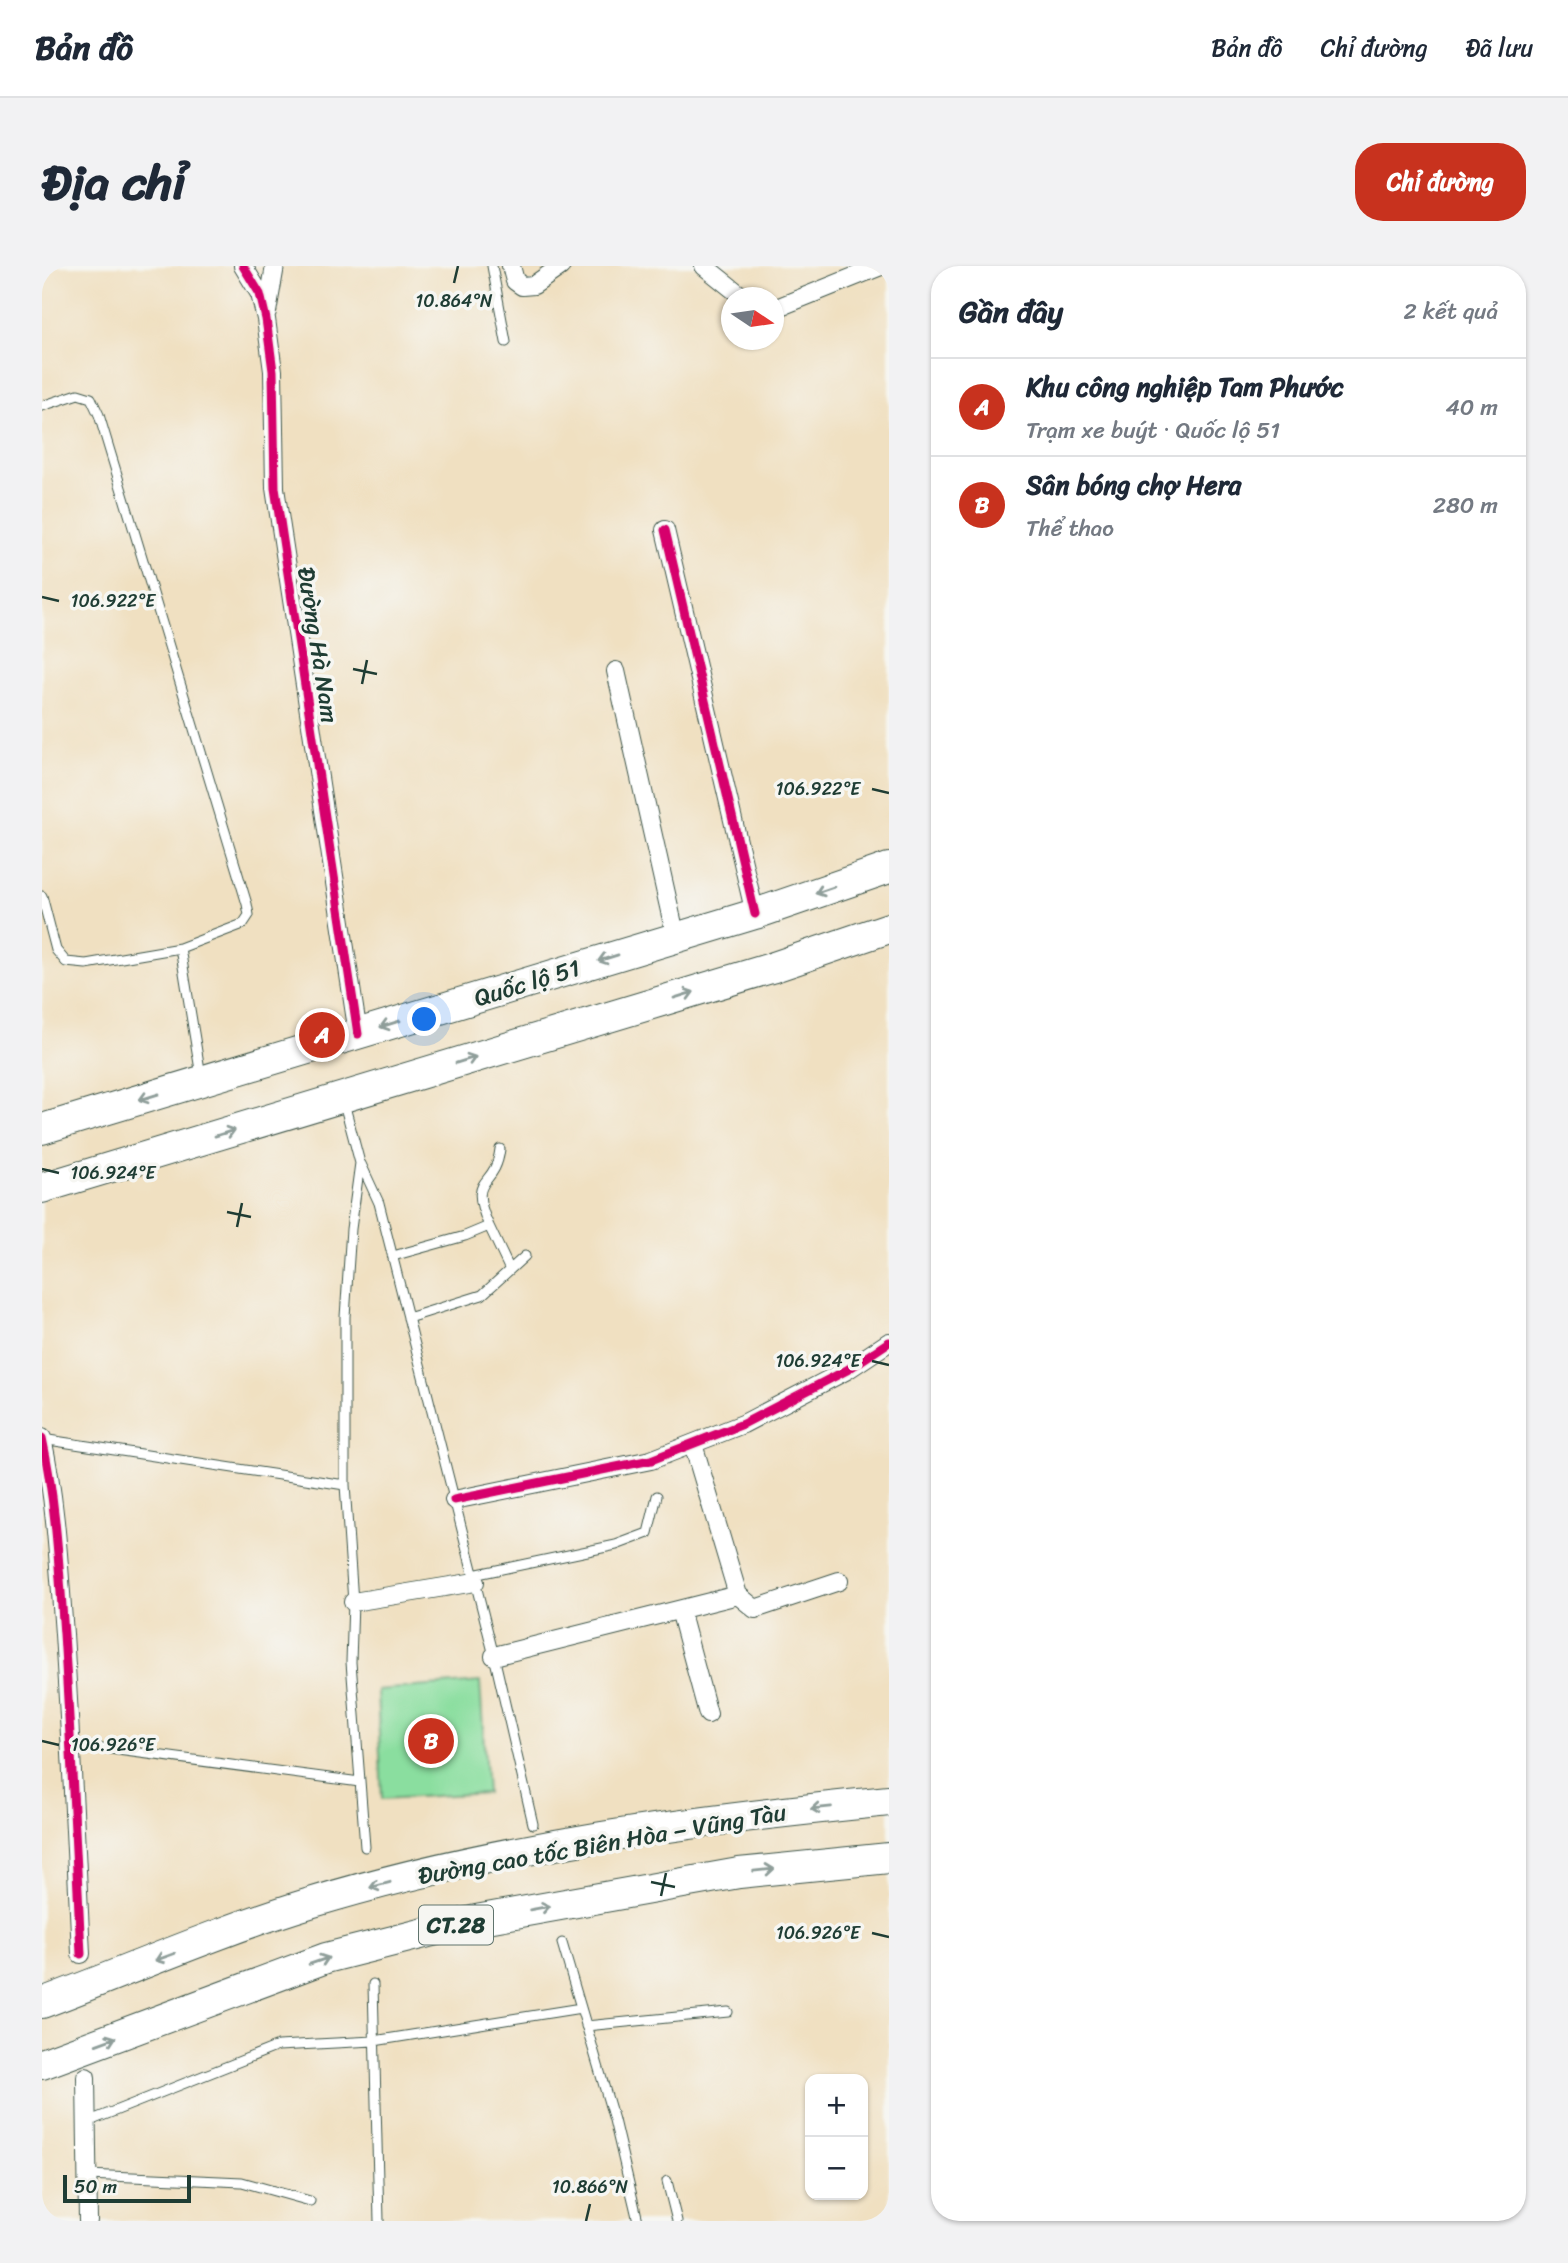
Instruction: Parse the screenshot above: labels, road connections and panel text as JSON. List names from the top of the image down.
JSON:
{
  "streets": {
    "highway": ["Quốc lộ 51", "Đường cao tốc Biên Hòa – Vũng Tàu", "CT.28"],
    "street": ["Đường Hà Nam"]
  },
  "crossings": [
    ["Đường Hà Nam", "Quốc lộ 51"]
  ],
  "scale_bar": "50 m",
  "north": "right",
  "page": {
    "header": "Bản đồ",
    "nav": ["Bản đồ", "Chỉ đường", "Đã lưu"],
    "title": "Địa chỉ",
    "buttons": "Chỉ đường",
    "heading": ["Gần đây", "2 kết quả"],
    "list": [
      {
        "mark": "A",
        "name": "Khu công nghiệp Tam Phước",
        "note": "Trạm xe buýt · Quốc lộ 51",
        "value": "40 m"
      },
      {
        "mark": "B",
        "name": "Sân bóng chợ Hera",
        "note": "Thể thao",
        "value": "280 m"
      }
    ],
    "pins": ["A", "B"],
    "map_buttons": ["+", "−"],
    "scale": "50 m"
  },
  "coordinates": [
    "10.864°N",
    "106.922°E",
    "106.924°E",
    "106.926°E",
    "10.866°N"
  ]
}
